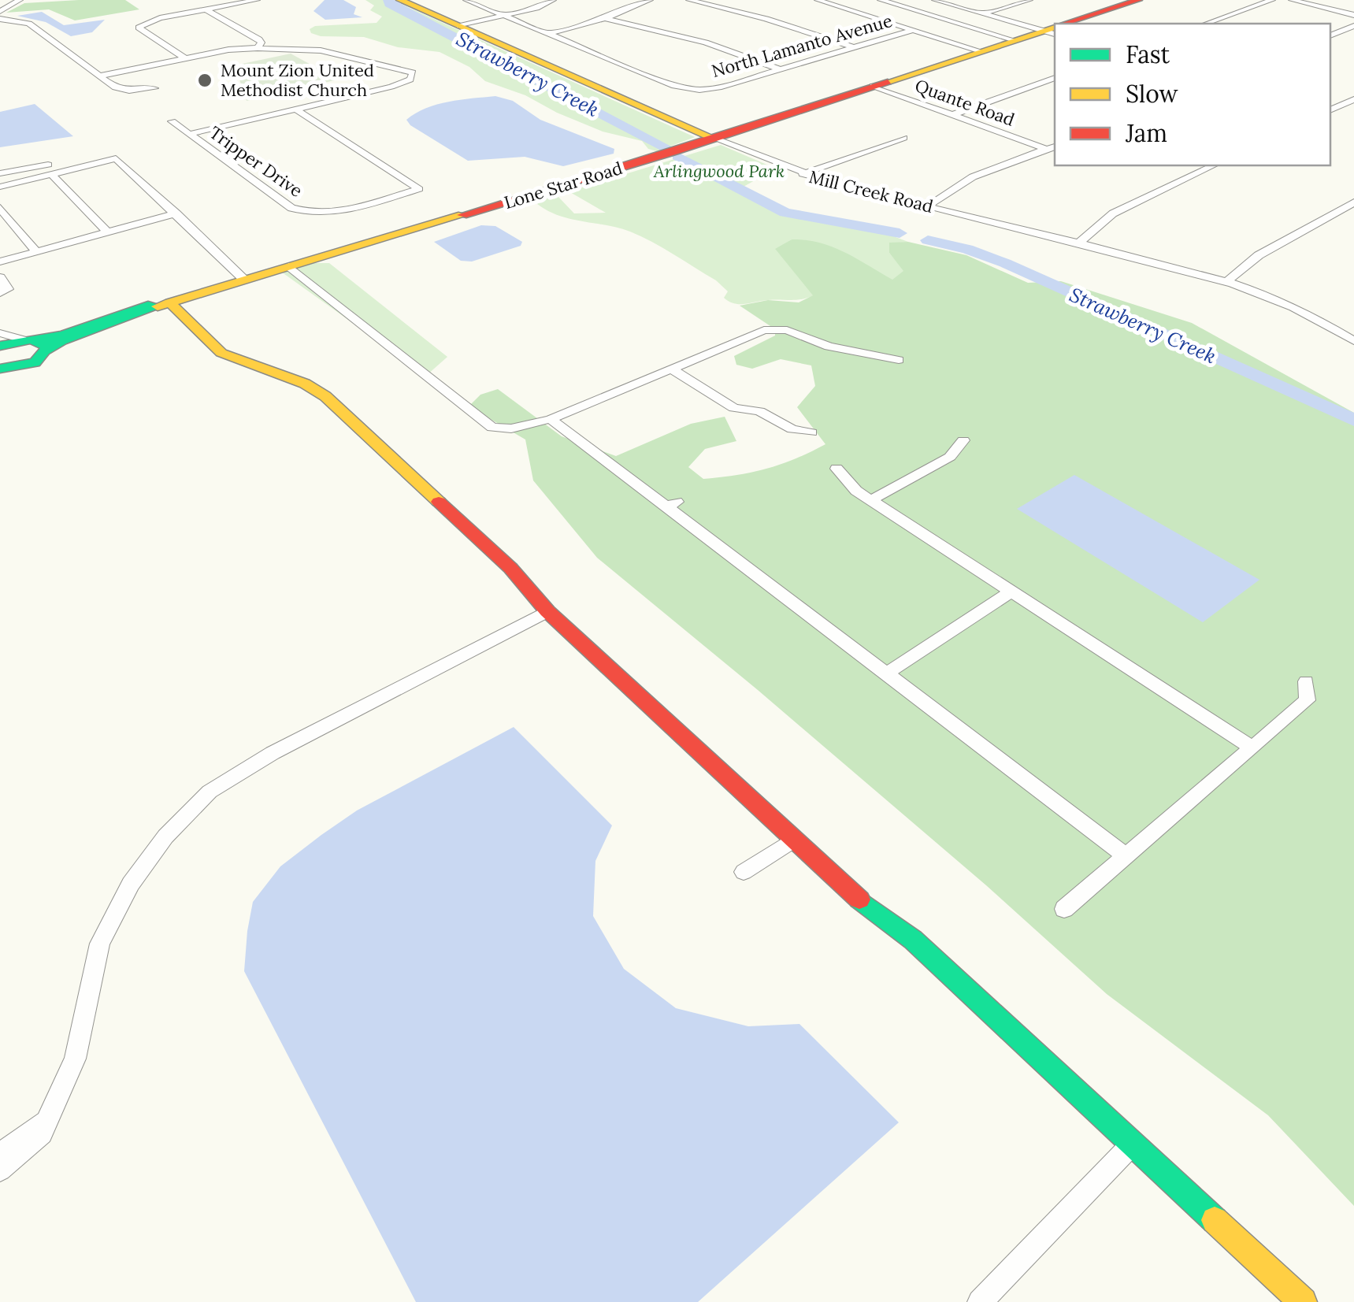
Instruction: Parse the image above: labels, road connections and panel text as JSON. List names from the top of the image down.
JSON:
{
  "streets": {
    "street": [
      "North Lamanto Avenue",
      "Quante Road",
      "Tripper Drive",
      "Lone Star Road",
      "Mill Creek Road"
    ]
  },
  "crossings": [
    ["Quante Road", "Lone Star Road"],
    ["Lone Star Road", "Mill Creek Road"]
  ],
  "water": ["Strawberry Creek"],
  "parks": ["Arlingwood Park"],
  "places": ["Mount Zion United Methodist Church"],
  "legend": ["Fast", "Slow", "Jam"]
}
